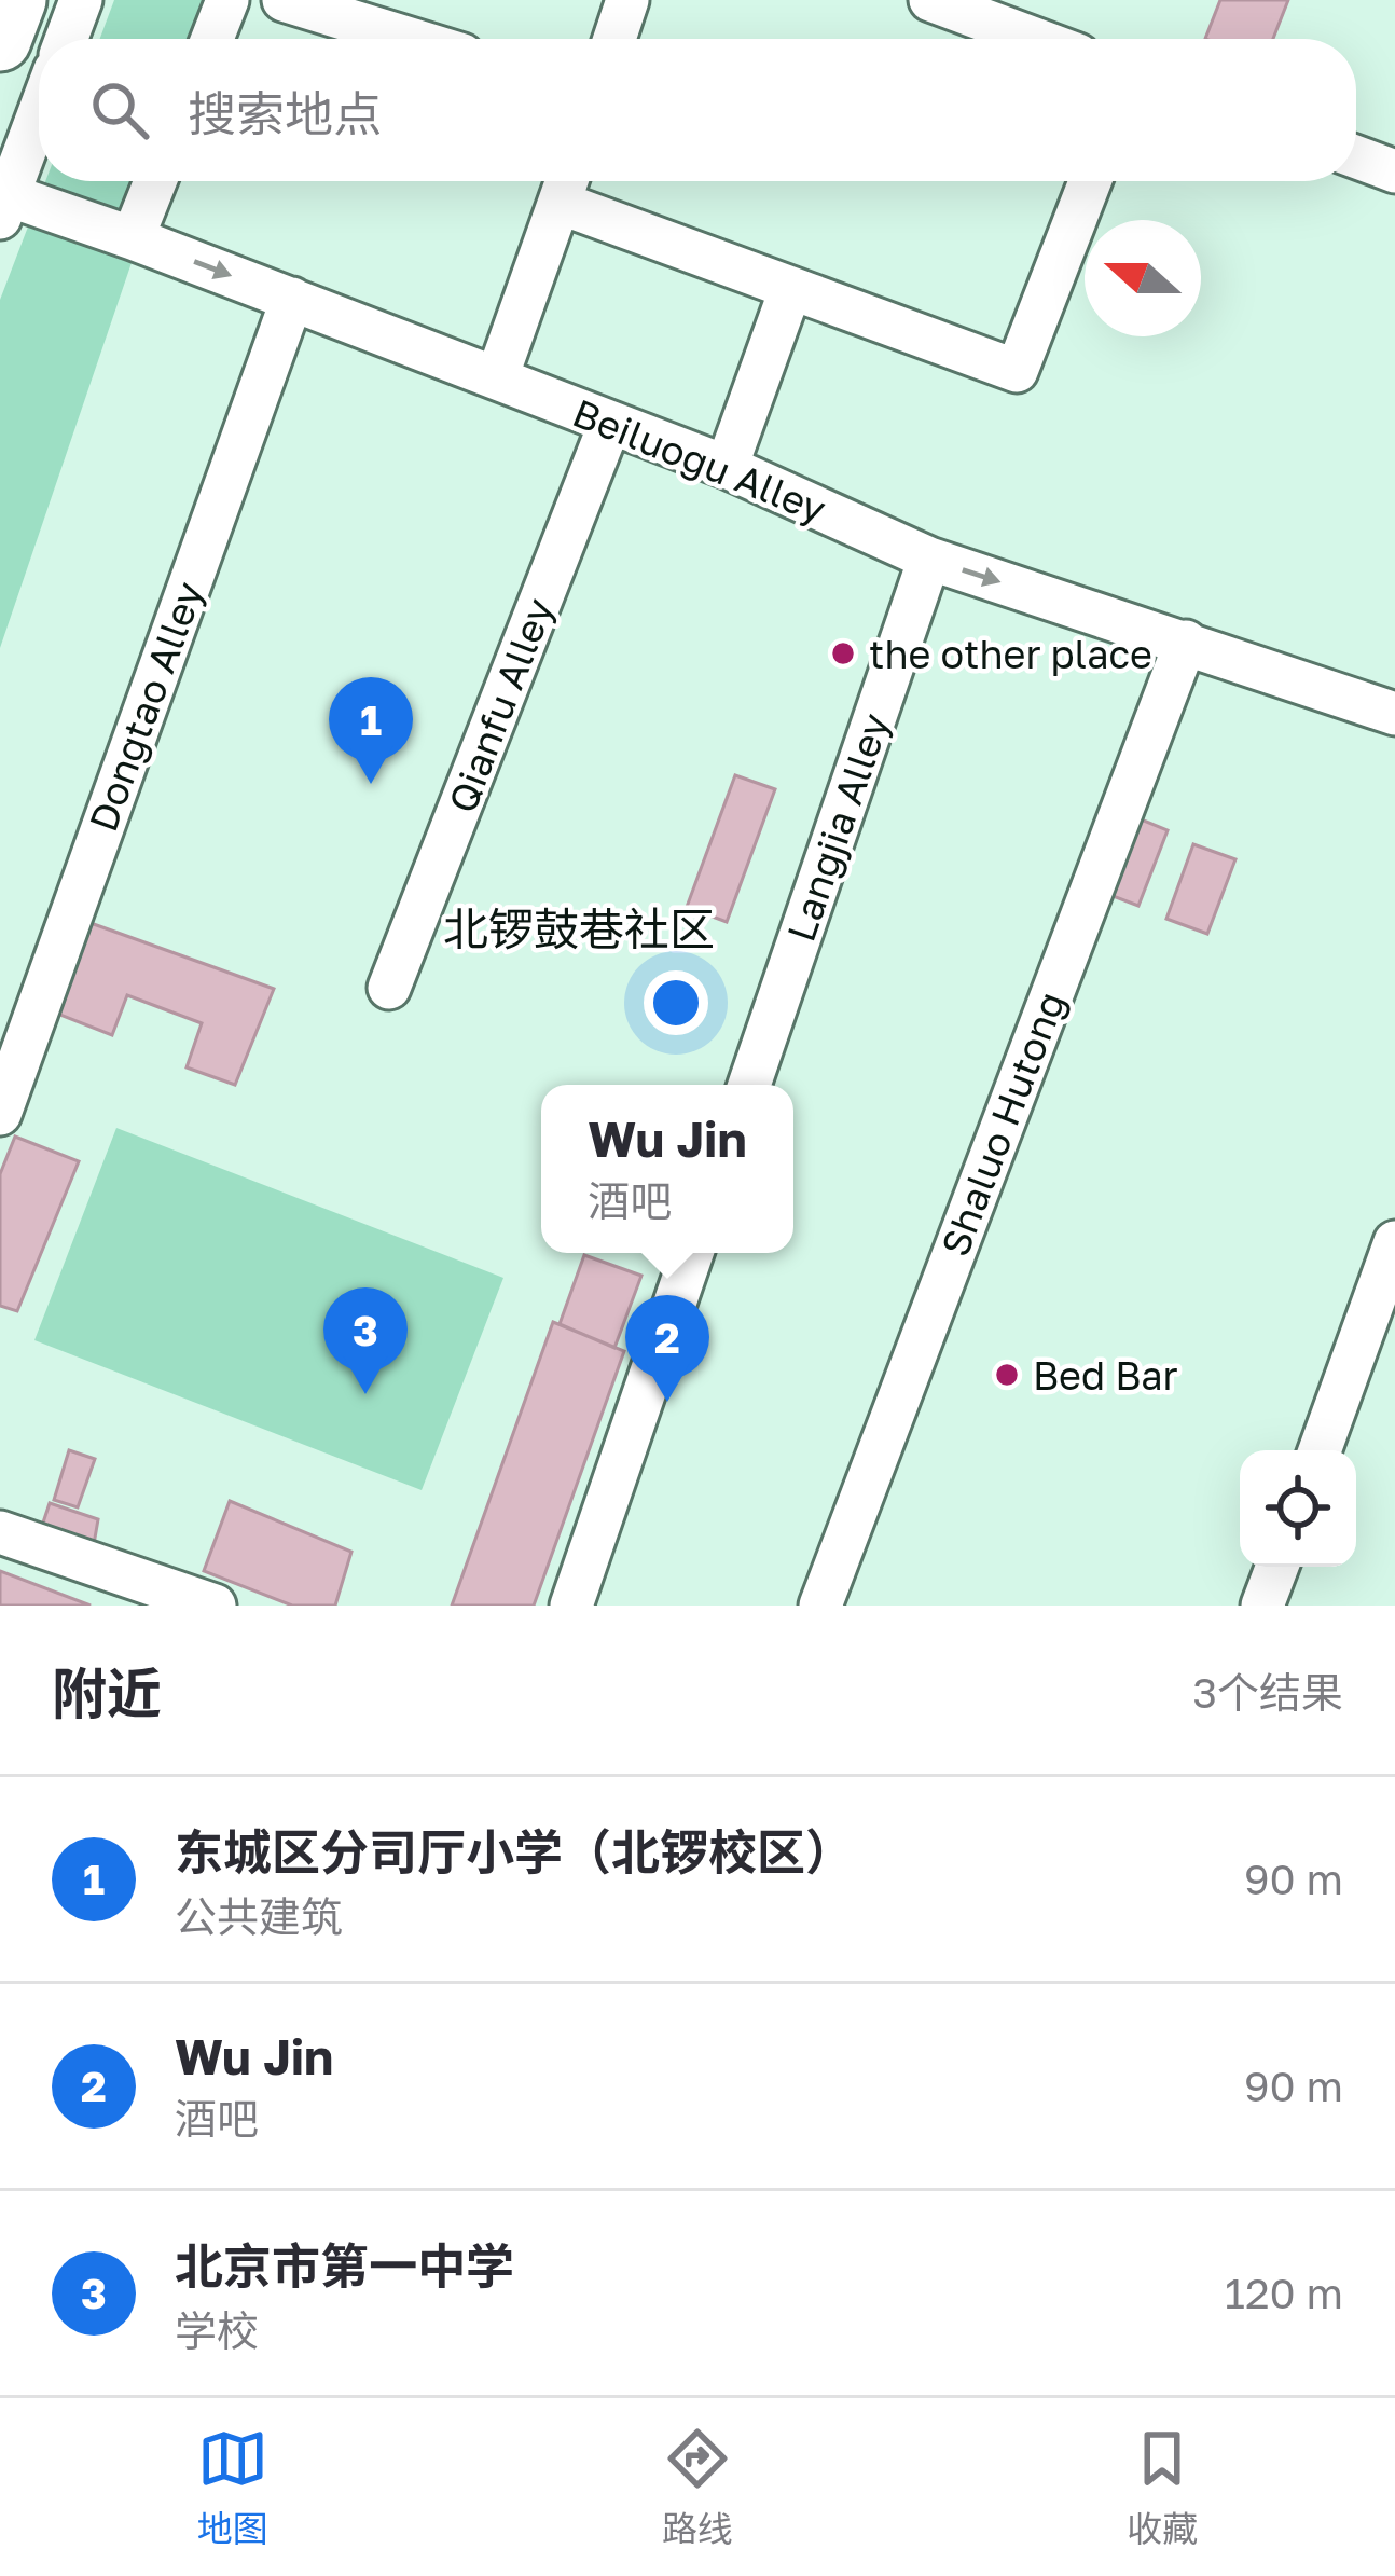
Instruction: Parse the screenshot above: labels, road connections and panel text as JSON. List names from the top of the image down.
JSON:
{
  "streets": {
    "street": [
      "Beiluogu Alley",
      "Qianfu Alley",
      "Dongtao Alley",
      "Langjia Alley",
      "Shaluo Hutong"
    ]
  },
  "crossings": [
    ["Beiluogu Alley", "Qianfu Alley"],
    ["Beiluogu Alley", "Dongtao Alley"],
    ["Beiluogu Alley", "Langjia Alley"],
    ["Beiluogu Alley", "Shaluo Hutong"]
  ],
  "districts": ["北锣鼓巷社区"],
  "places": ["the other place", "Bed Bar"],
  "north": "left",
  "page": {
    "search": "搜索地点",
    "pins": ["1", "3", "2"],
    "popup": ["Wu Jin", "酒吧"],
    "heading": ["附近", "3个结果"],
    "list": [
      {
        "mark": "1",
        "name": "东城区分司厅小学（北锣校区）",
        "note": "公共建筑",
        "value": "90 m"
      },
      {
        "mark": "2",
        "name": "Wu Jin",
        "note": "酒吧",
        "value": "90 m"
      },
      {
        "mark": "3",
        "name": "北京市第一中学",
        "note": "学校",
        "value": "120 m"
      }
    ],
    "nav": ["地图", "路线", "收藏"]
  }
}
